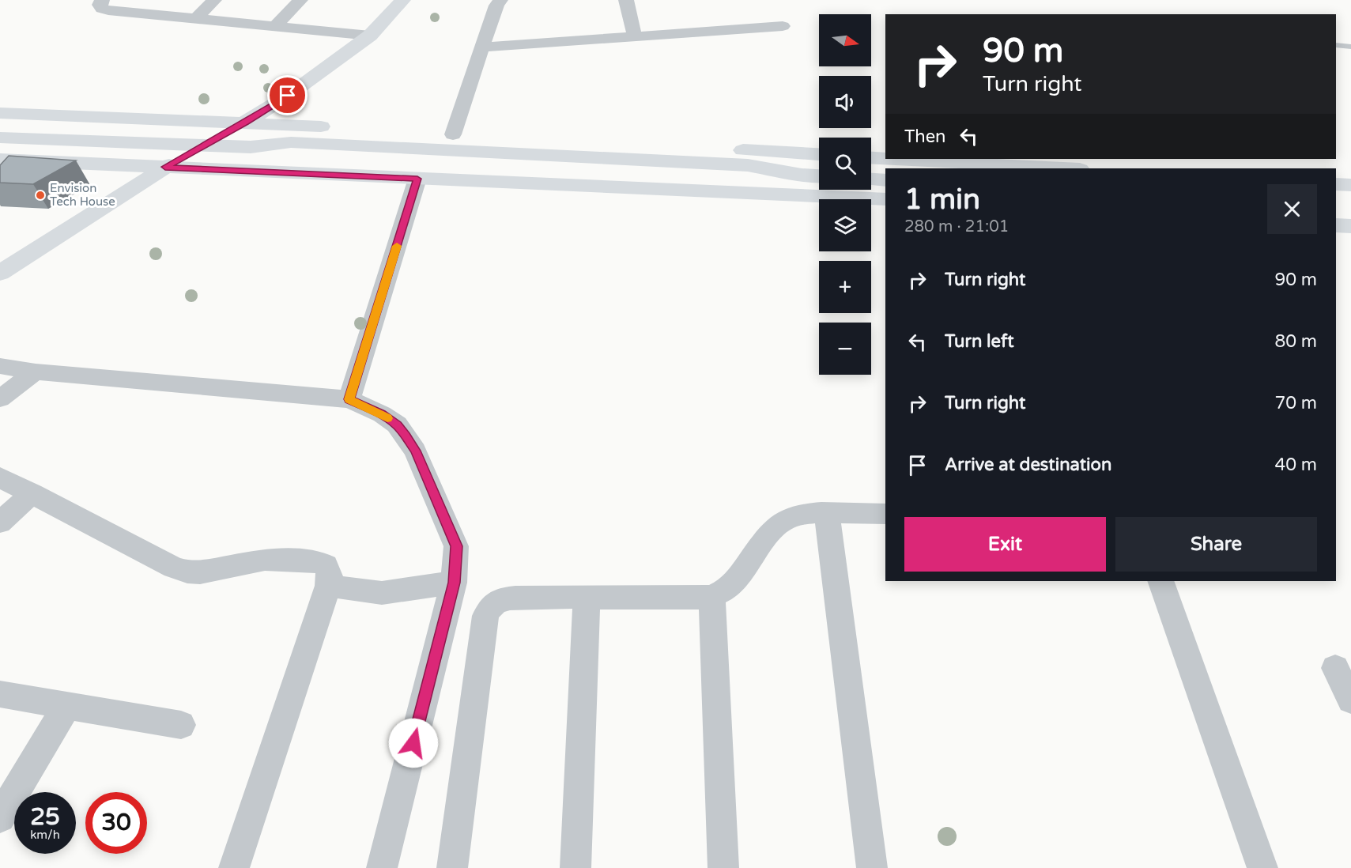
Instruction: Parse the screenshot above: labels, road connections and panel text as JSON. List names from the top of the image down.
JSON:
{
  "places": ["Envision Tech House"],
  "north": "right",
  "page": {
    "map_buttons": ["+", "−"],
    "turn": ["90 m", "Turn right"],
    "then": "Then",
    "heading": ["1 min", "280 m · 21:01"],
    "list": [
      {
        "name": "Turn right",
        "value": "90 m"
      },
      {
        "name": "Turn left",
        "value": "80 m"
      },
      {
        "name": "Turn right",
        "value": "70 m"
      },
      {
        "name": "Arrive at destination",
        "value": "40 m"
      }
    ],
    "buttons": ["Exit", "Share"],
    "speed": "25 km/h",
    "limit": "30"
  }
}
